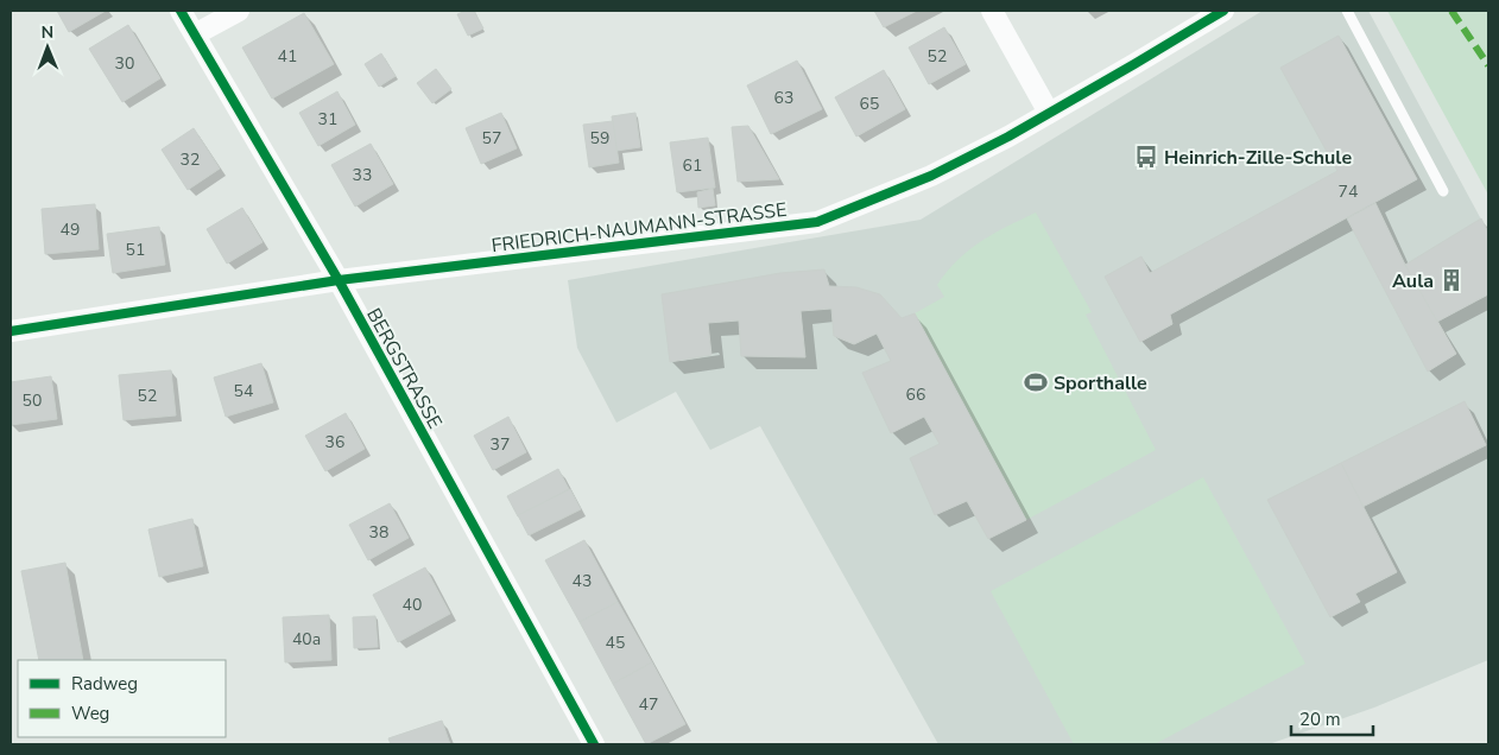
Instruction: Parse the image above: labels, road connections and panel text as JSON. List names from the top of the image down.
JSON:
{
  "streets": {
    "street": ["FRIEDRICH-NAUMANN-STRASSE", "BERGSTRASSE"]
  },
  "crossings": [
    ["FRIEDRICH-NAUMANN-STRASSE", "BERGSTRASSE"]
  ],
  "places": {
    "bus stop": ["Heinrich-Zille-Schule"],
    "building": ["Aula"],
    "sports": ["Sporthalle"]
  },
  "house_numbers": [
    "41",
    "52",
    "30",
    "63",
    "65",
    "31",
    "57",
    "59",
    "32",
    "61",
    "33",
    "74",
    "49",
    "51",
    "54",
    "66",
    "52",
    "50",
    "36",
    "37",
    "38",
    "43",
    "40",
    "40a",
    "45",
    "47"
  ],
  "legend": ["Radweg", "Weg"],
  "scale_bar": "20 m",
  "north": "top"
}
